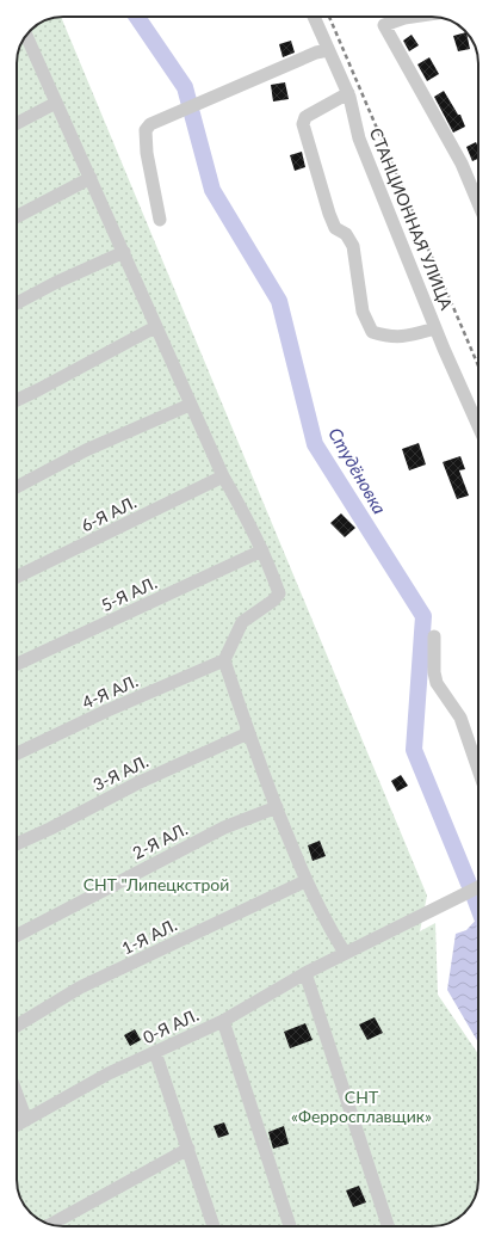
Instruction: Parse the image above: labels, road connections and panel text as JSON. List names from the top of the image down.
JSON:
{
  "streets": {
    "street": [
      "СТАНЦИОННАЯ УЛИЦА",
      "6-Я АЛ.",
      "5-Я АЛ.",
      "4-Я АЛ.",
      "3-Я АЛ.",
      "2-Я АЛ.",
      "1-Я АЛ.",
      "0-Я АЛ."
    ]
  },
  "water": ["Студёновка"],
  "parks": ["СНТ \"Липецкстрой", "СНТ «Ферросплавщик»"]
}
